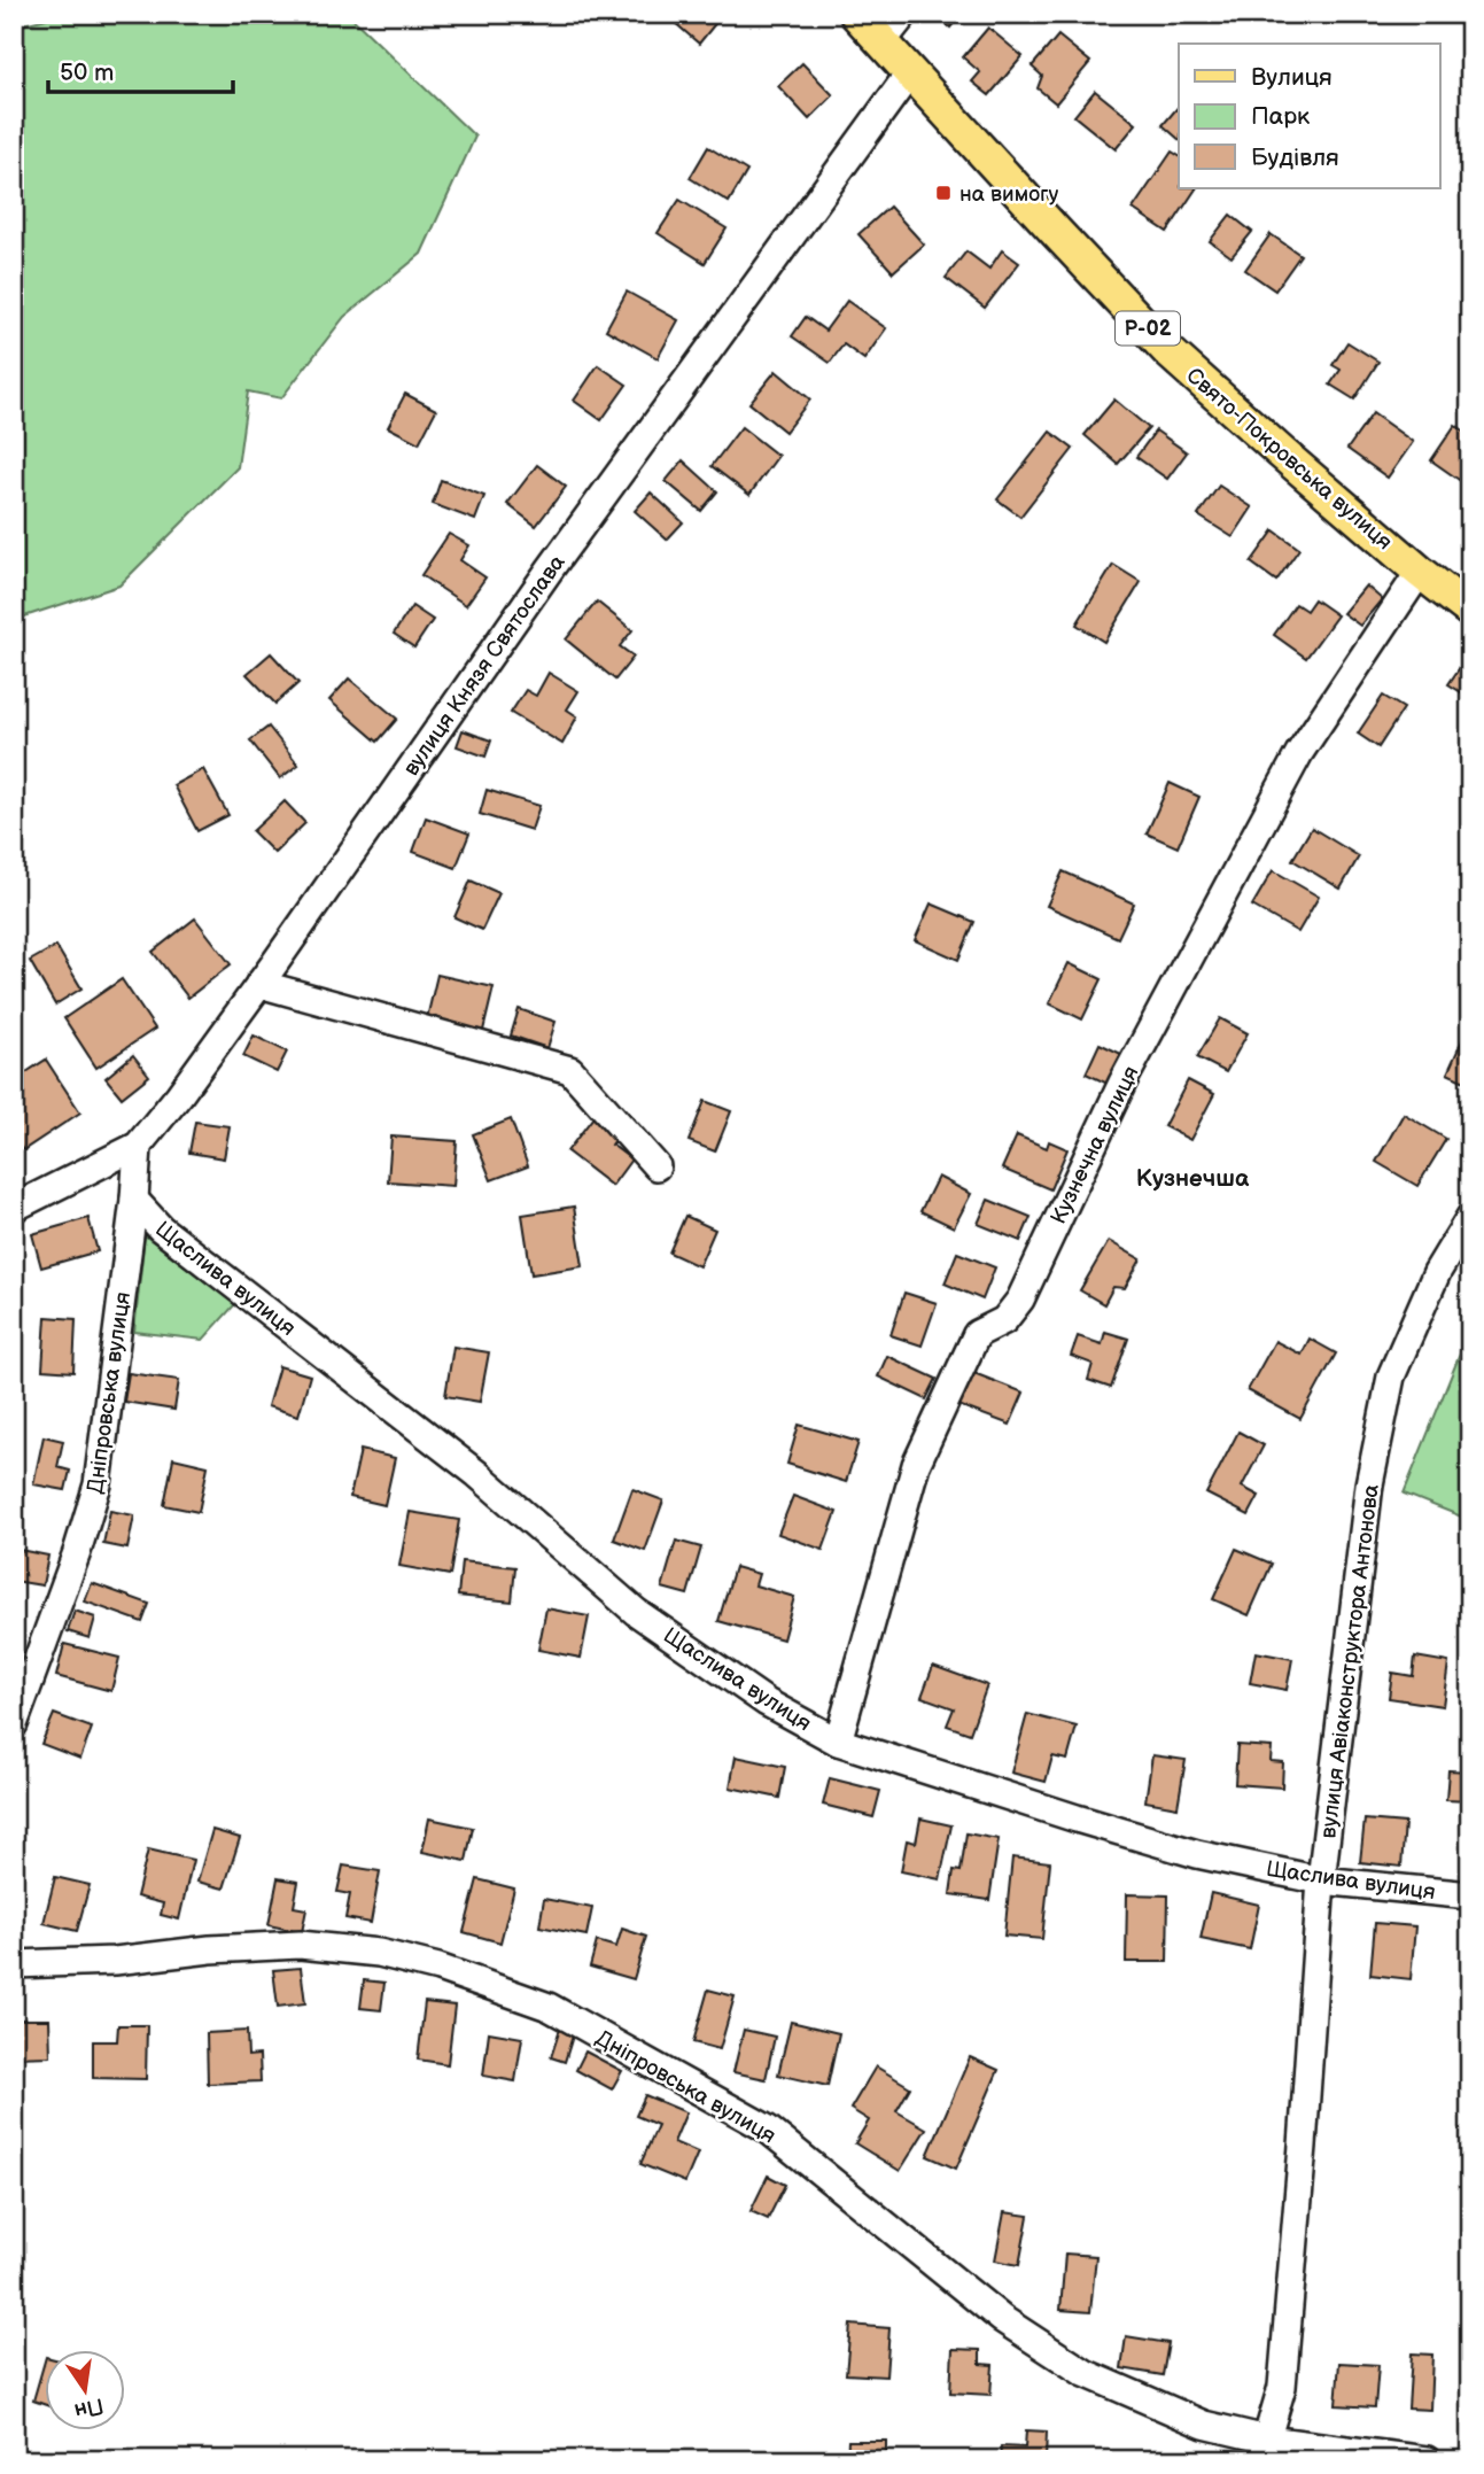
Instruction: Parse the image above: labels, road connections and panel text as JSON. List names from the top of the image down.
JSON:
{
  "streets": {
    "main road": ["Р-02", "Свято-Покровська вулиця"],
    "street": [
      "вулиця Князя Святослава",
      "Кузнечна вулиця",
      "Щаслива вулиця",
      "Дніпровська вулиця",
      "вулиця Авіаконструктора Антонова"
    ]
  },
  "crossings": [
    ["Свято-Покровська вулиця", "вулиця Князя Святослава"],
    ["Свято-Покровська вулиця", "Кузнечна вулиця"],
    ["вулиця Князя Святослава", "Дніпровська вулиця"],
    ["Кузнечна вулиця", "Щаслива вулиця"],
    ["Щаслива вулиця", "Дніпровська вулиця"],
    ["Щаслива вулиця", "вулиця Авіаконструктора Антонова"],
    ["Дніпровська вулиця", "вулиця Авіаконструктора Антонова"]
  ],
  "districts": ["Кузнечша"],
  "places": {
    "transit": ["на вимогу"]
  },
  "legend": ["Вулиця", "Парк", "Будівля"],
  "scale_bar": "50 m",
  "north": "bottom"
}
